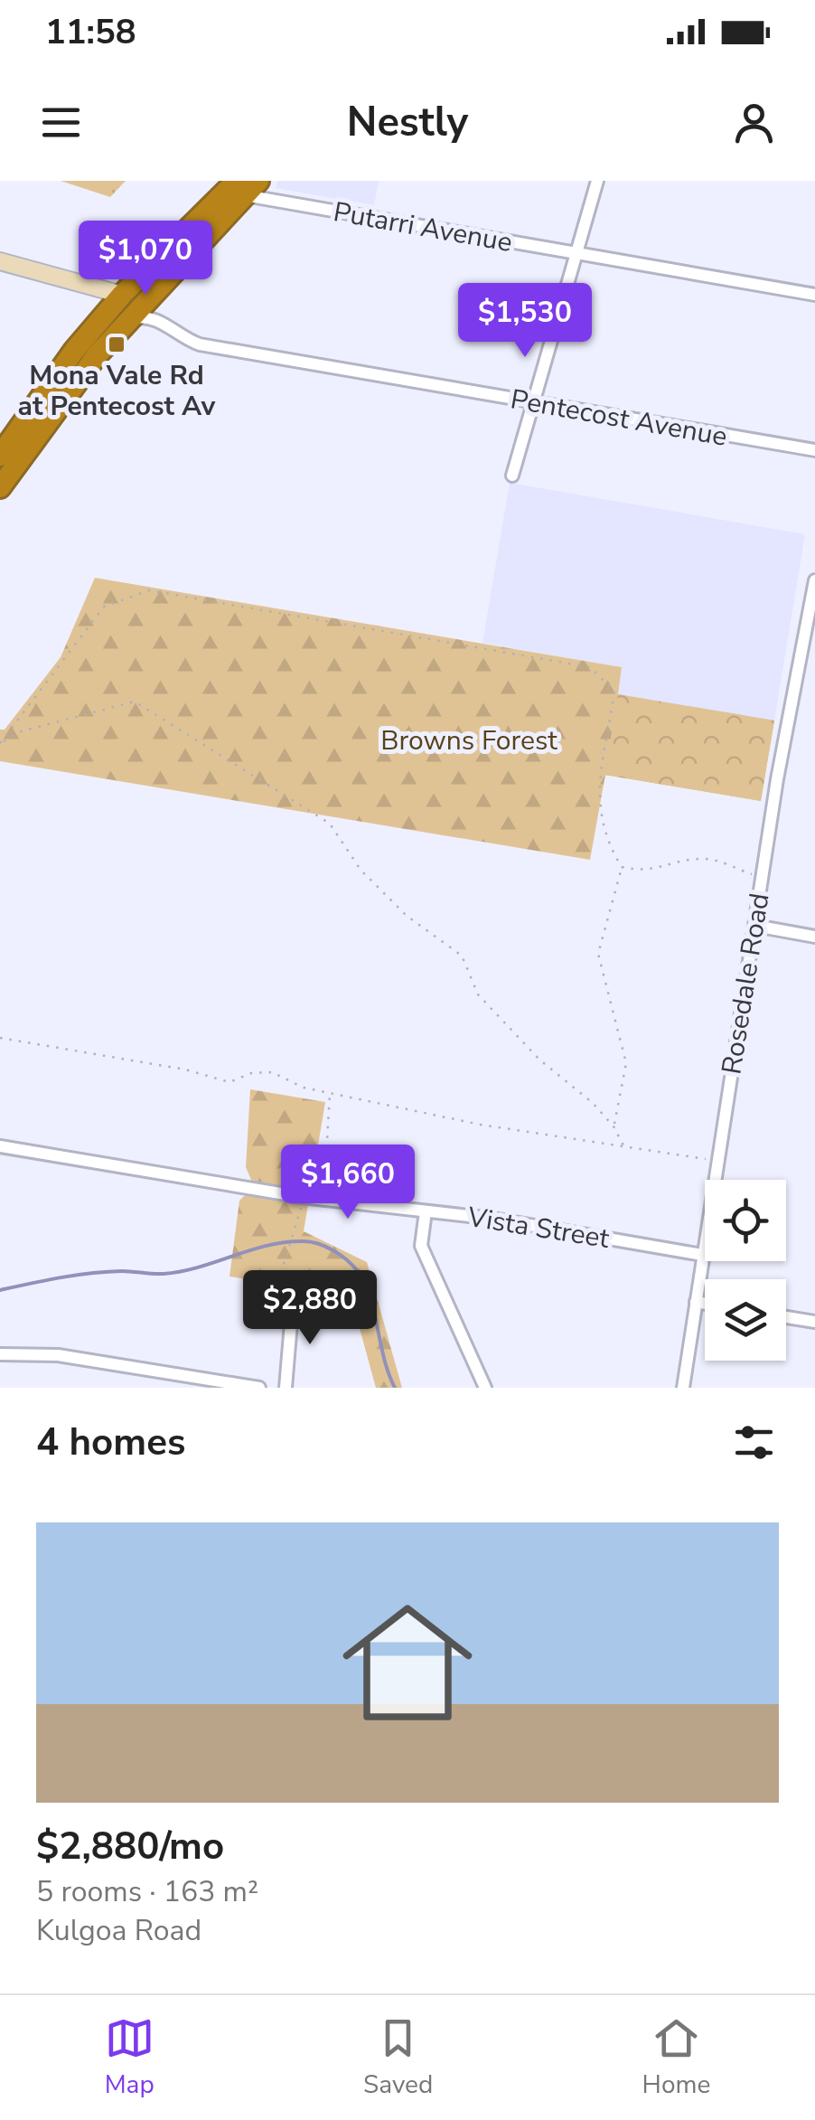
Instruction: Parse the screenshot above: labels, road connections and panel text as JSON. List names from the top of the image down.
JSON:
{
  "streets": {
    "street": [
      "Putarri Avenue",
      "Pentecost Avenue",
      "Rosedale Road",
      "Vista Street"
    ]
  },
  "crossings": [
    ["Rosedale Road", "Vista Street"]
  ],
  "parks": ["Browns Forest"],
  "places": {
    "transit": ["Mona Vale Rd at Pentecost Av"]
  },
  "page": {
    "status": "11:58",
    "header": "Nestly",
    "price": [
      "$1,070",
      "$1,530",
      "$1,660",
      "$2,880"
    ],
    "heading": "4 homes",
    "list": [
      {
        "name": "$2,880/mo",
        "note": "5 rooms · 163 m² · Kulgoa Road"
      }
    ],
    "tabs": ["Map", "Saved", "Home"]
  }
}
